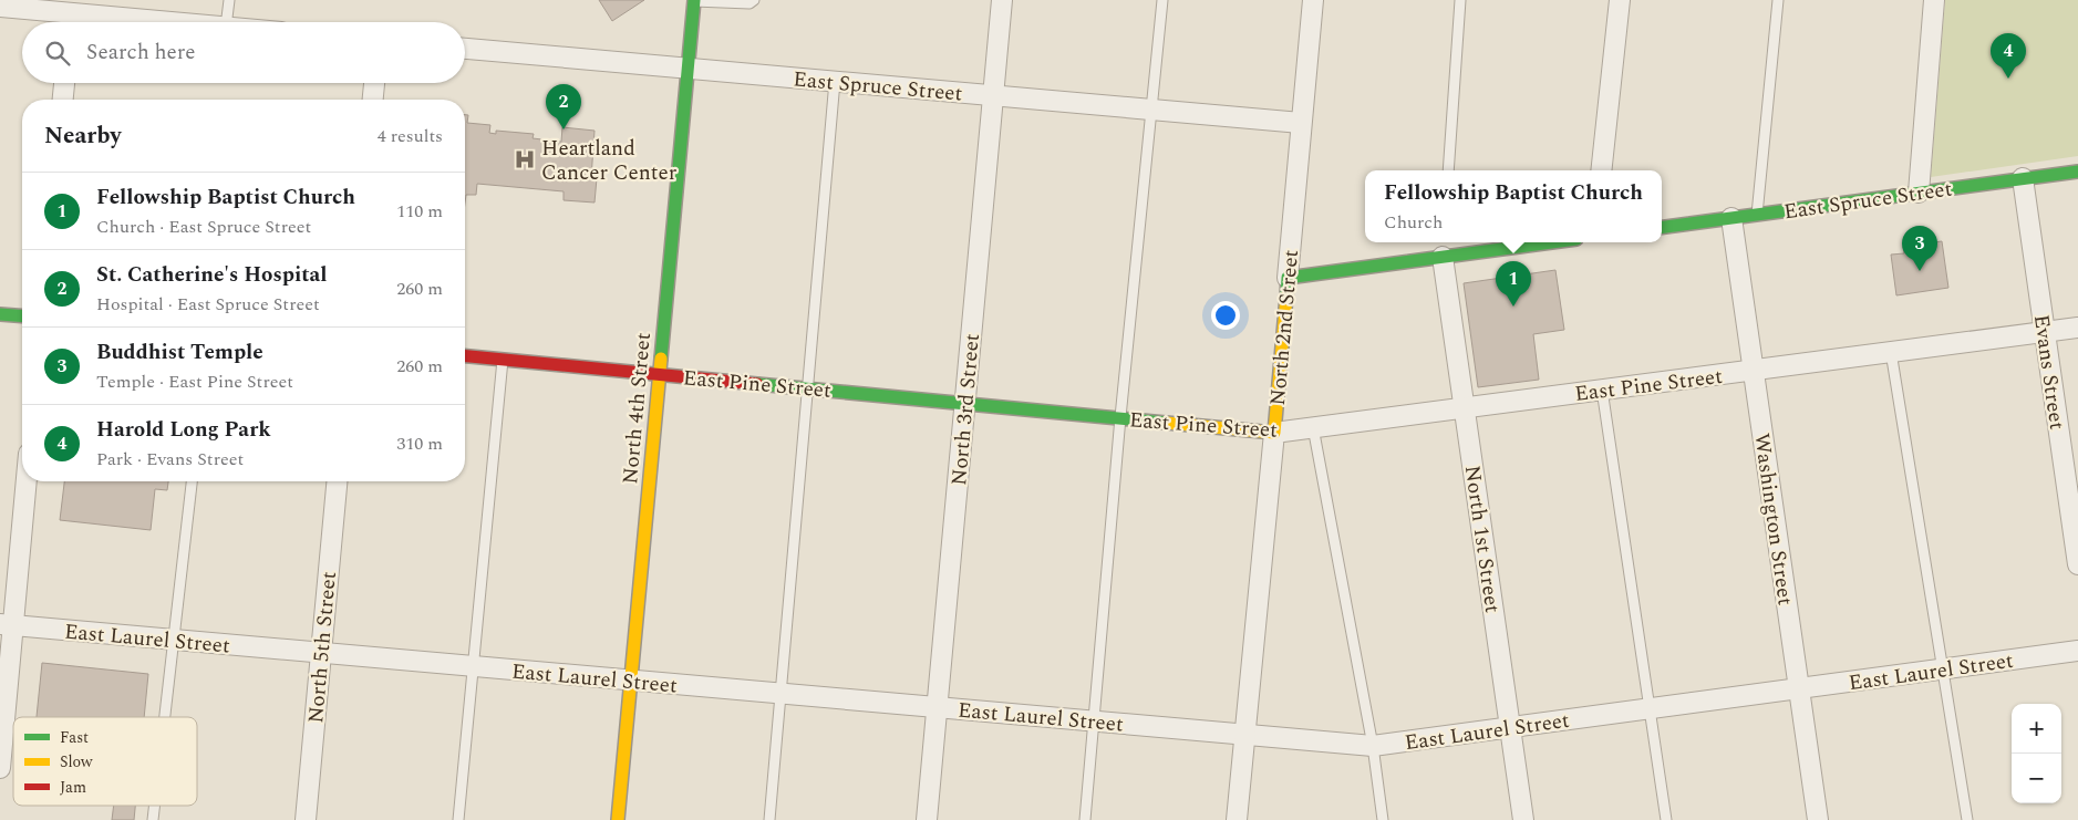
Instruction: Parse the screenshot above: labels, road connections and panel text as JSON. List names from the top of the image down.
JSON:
{
  "streets": {
    "street": [
      "East Spruce Street",
      "North 2nd Street",
      "Evans Street",
      "East Pine Street",
      "North 4th Street",
      "North 3rd Street",
      "Washington Street",
      "North 1st Street",
      "East Laurel Street",
      "North 5th Street"
    ]
  },
  "crossings": [
    ["East Spruce Street", "North 2nd Street"],
    ["East Spruce Street", "Evans Street"],
    ["East Spruce Street", "North 4th Street"],
    ["East Spruce Street", "North 3rd Street"],
    ["East Spruce Street", "Washington Street"],
    ["North 2nd Street", "East Pine Street"],
    ["North 2nd Street", "East Laurel Street"],
    ["Evans Street", "East Pine Street"],
    ["East Pine Street", "North 4th Street"],
    ["East Pine Street", "North 3rd Street"],
    ["East Pine Street", "Washington Street"],
    ["East Pine Street", "North 1st Street"],
    ["North 4th Street", "East Laurel Street"],
    ["North 3rd Street", "East Laurel Street"],
    ["Washington Street", "East Laurel Street"],
    ["North 1st Street", "East Laurel Street"],
    ["East Laurel Street", "North 5th Street"]
  ],
  "places": {
    "hospital": ["Heartland Cancer Center"]
  },
  "legend": ["Fast", "Slow", "Jam"],
  "page": {
    "search": "Search here",
    "pins": [
      "4",
      "2",
      "3",
      "1"
    ],
    "heading": ["Nearby", "4 results"],
    "popup": ["Fellowship Baptist Church", "Church"],
    "list": [
      {
        "mark": "1",
        "name": "Fellowship Baptist Church",
        "note": "Church · East Spruce Street",
        "value": "110 m"
      },
      {
        "mark": "2",
        "name": "St. Catherine's Hospital",
        "note": "Hospital · East Spruce Street",
        "value": "260 m"
      },
      {
        "mark": "3",
        "name": "Buddhist Temple",
        "note": "Temple · East Pine Street",
        "value": "260 m"
      },
      {
        "mark": "4",
        "name": "Harold Long Park",
        "note": "Park · Evans Street",
        "value": "310 m"
      }
    ],
    "map_buttons": ["+", "−"]
  }
}
